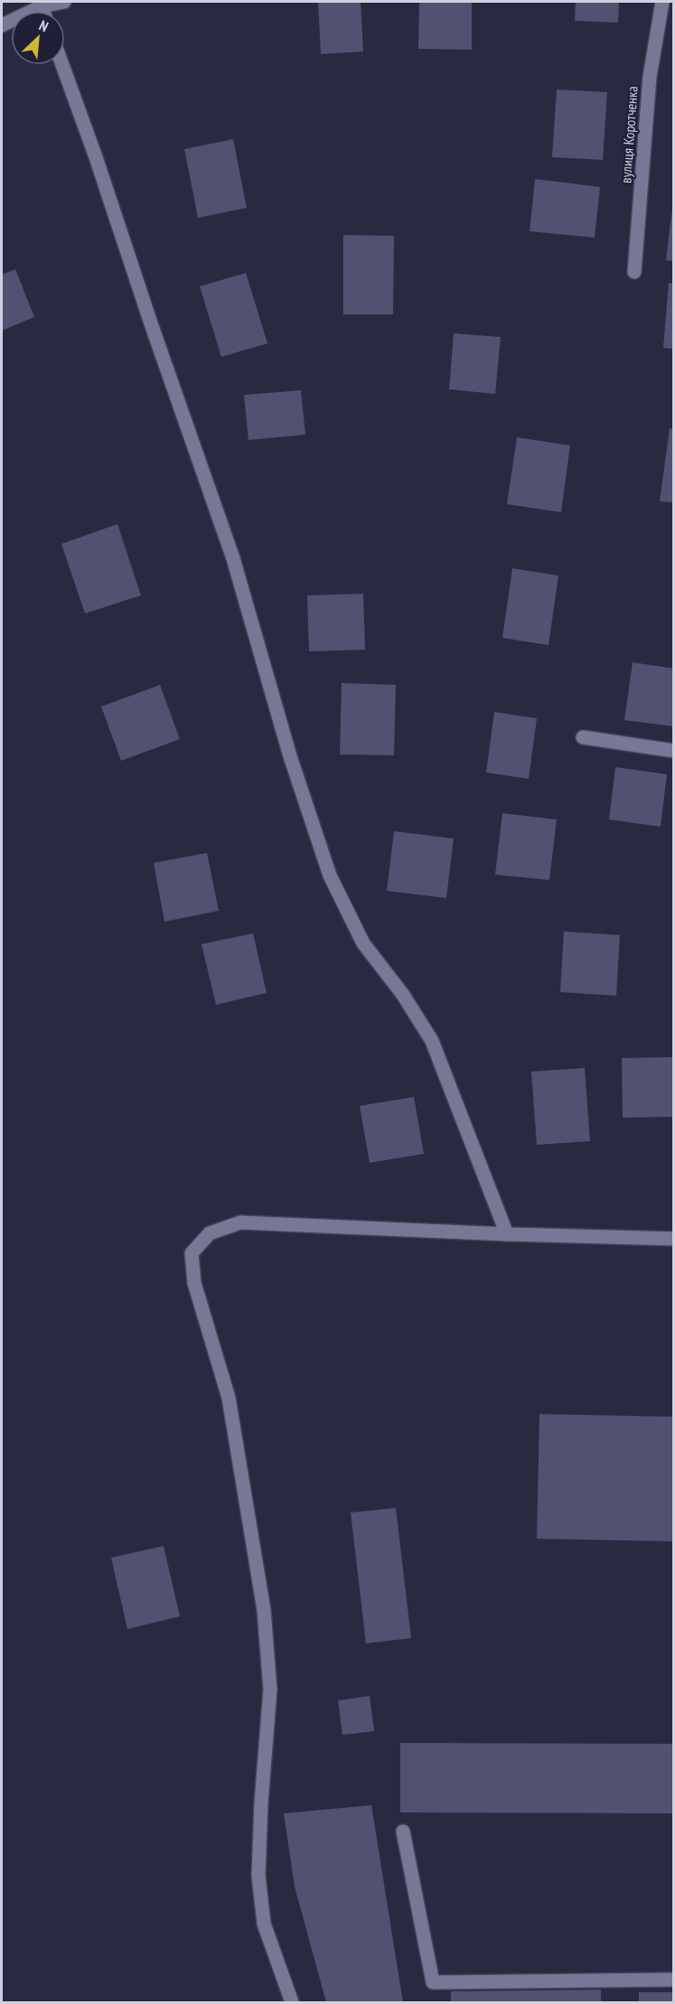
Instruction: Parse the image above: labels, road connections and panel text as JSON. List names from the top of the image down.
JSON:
{
  "streets": {
    "street": ["вулиця Коротченка"]
  },
  "north": "top right"
}
